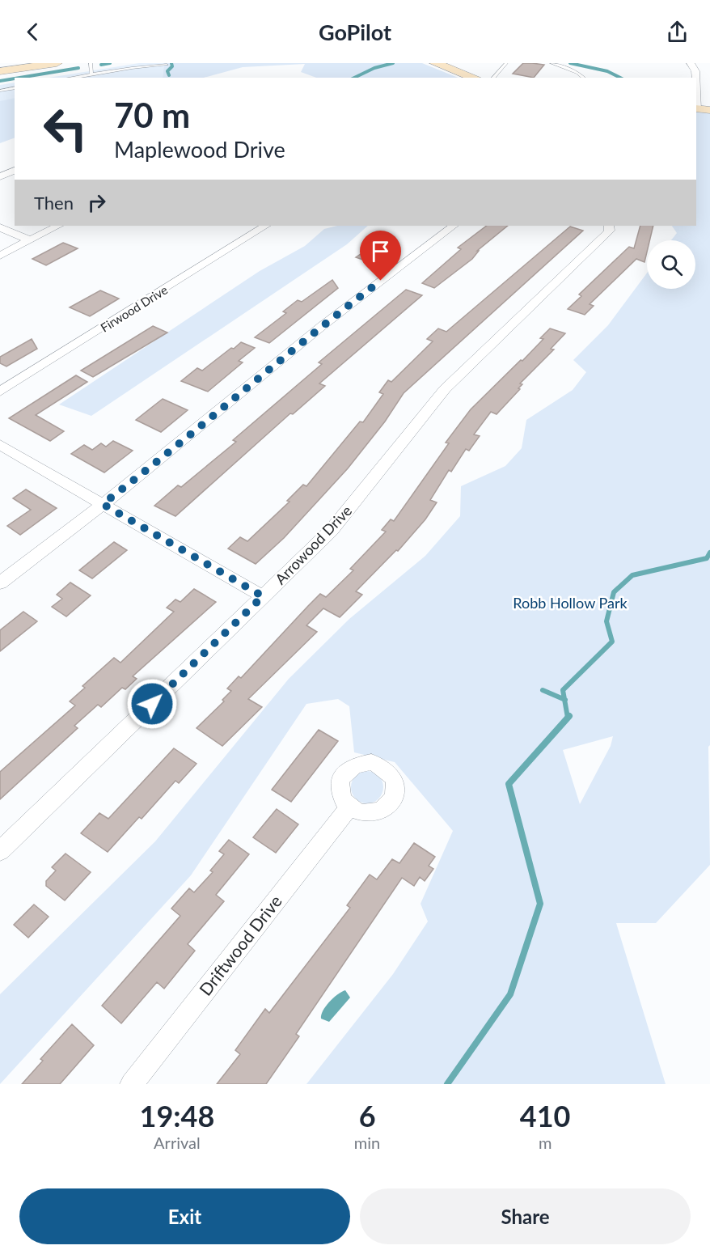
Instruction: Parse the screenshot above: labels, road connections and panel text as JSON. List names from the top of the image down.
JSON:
{
  "streets": {
    "street": ["Firwood Drive", "Arrowood Drive", "Driftwood Drive"]
  },
  "parks": ["Robb Hollow Park"],
  "page": {
    "header": "GoPilot",
    "turn": ["70 m", "Maplewood Drive"],
    "then": "Then",
    "eta": [
      "19:48",
      "Arrival",
      "6",
      "min",
      "410",
      "m"
    ],
    "buttons": ["Exit", "Share"]
  }
}
